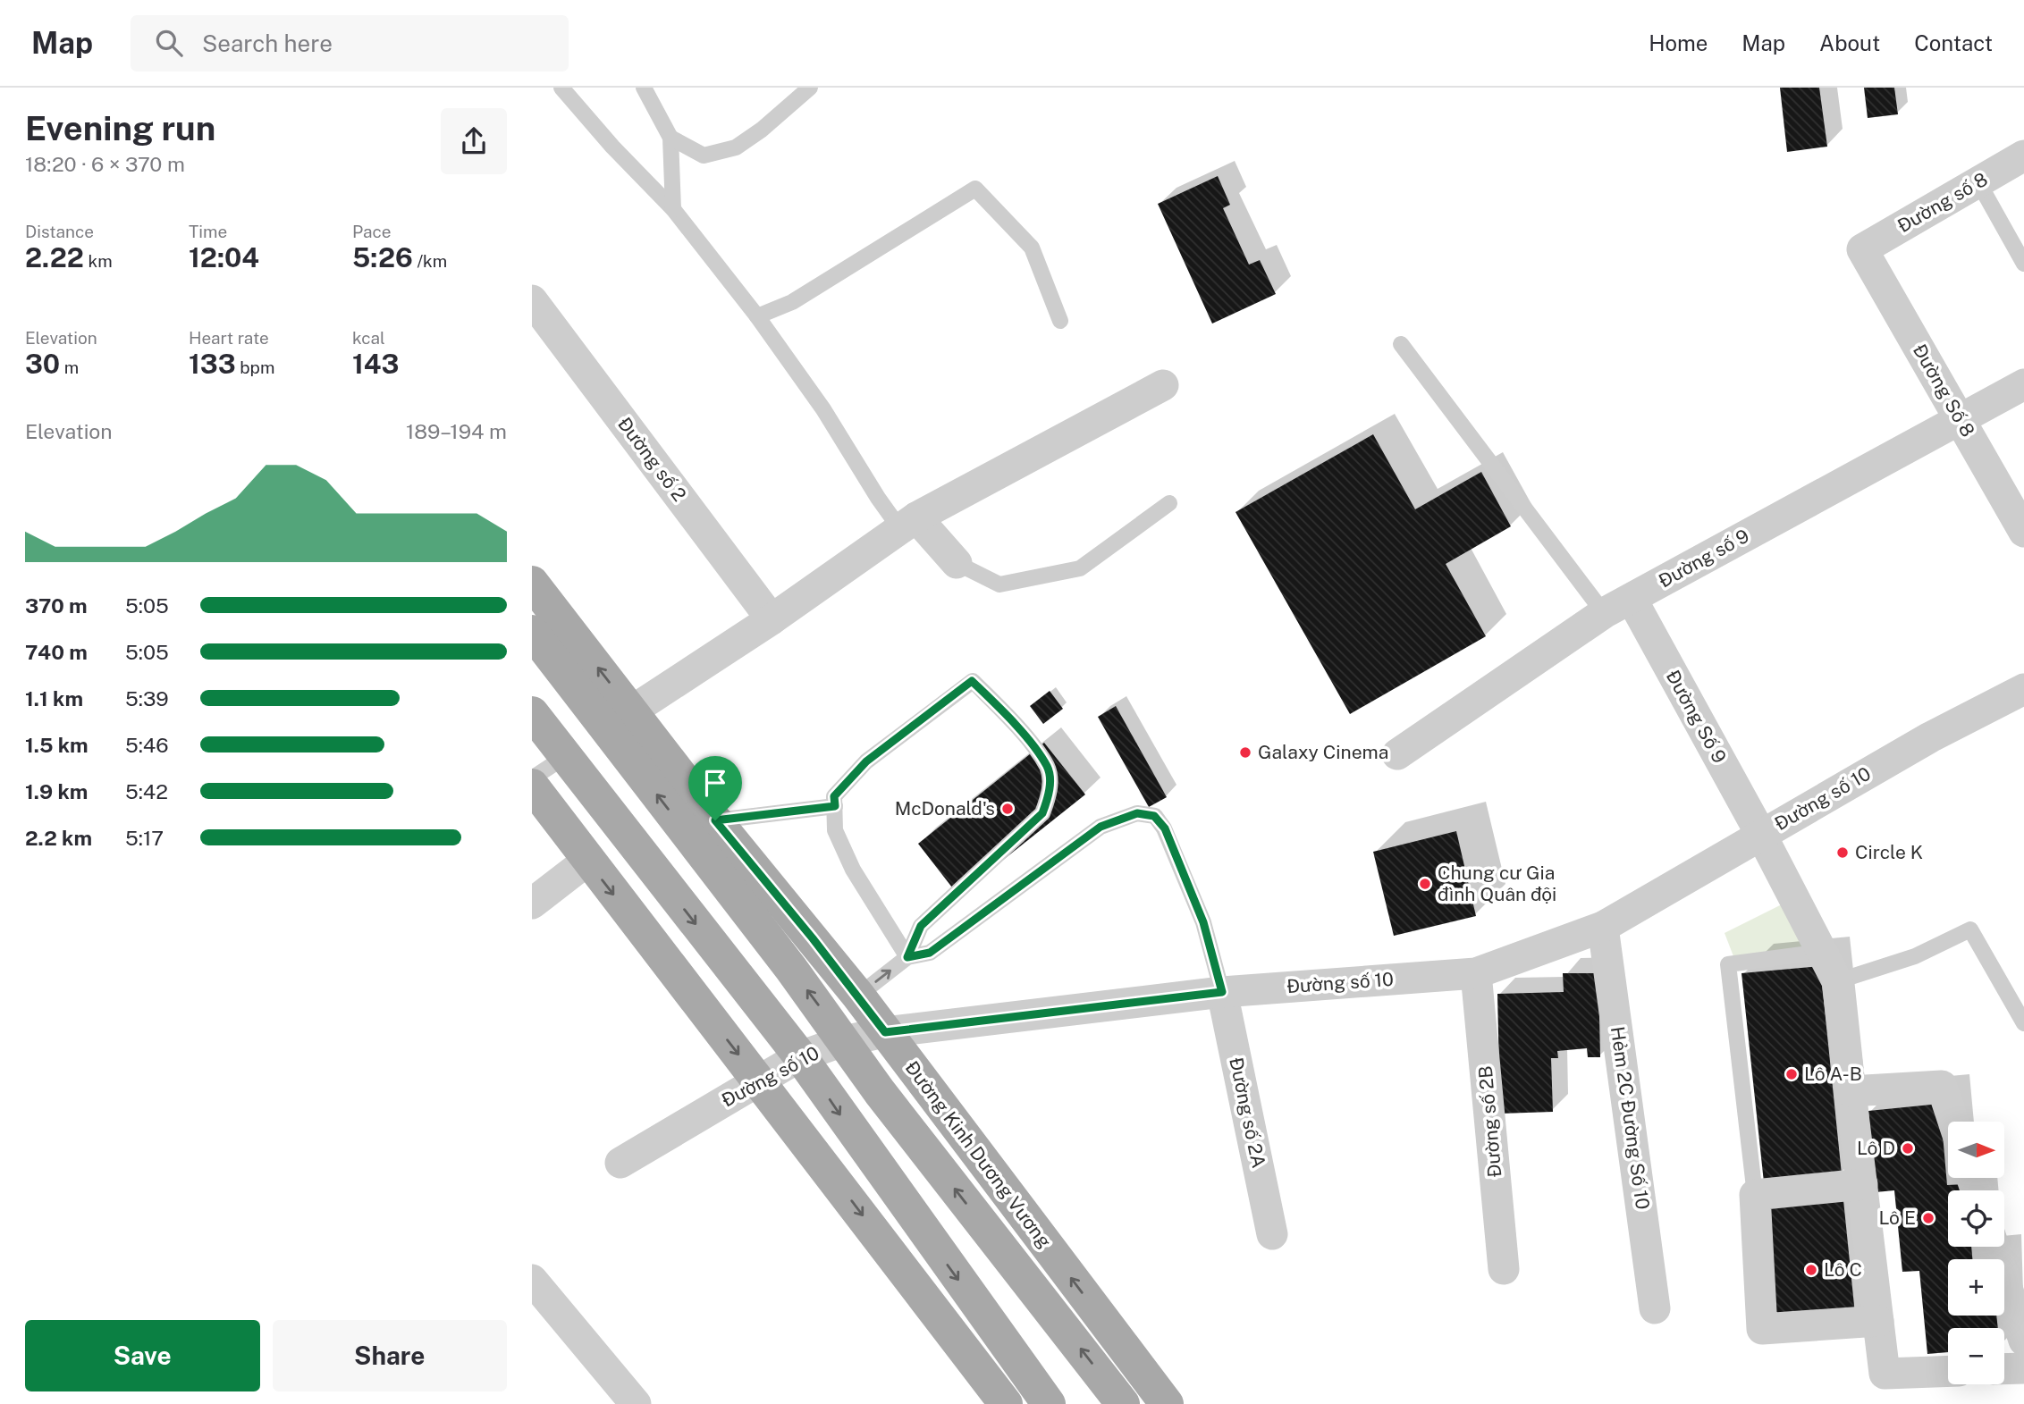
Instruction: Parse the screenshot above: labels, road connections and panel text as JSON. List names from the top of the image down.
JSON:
{
  "streets": {
    "main road": ["Đường Kinh Dương Vương"],
    "street": [
      "Đường số 8",
      "Đường Số 8",
      "Đường số 2",
      "Đường số 9",
      "Đường Số 9",
      "Đường số 10",
      "Đường số 2A",
      "Hẻm 2C Đường Số 10",
      "Đường số 2B"
    ]
  },
  "crossings": [
    ["Đường số 8", "Đường Số 8"],
    ["Đường Số 8", "Đường số 9"],
    ["Đường số 9", "Đường Số 9"],
    ["Đường Số 9", "Đường số 10"],
    ["Đường số 10", "Đường số 2A"],
    ["Đường số 10", "Hẻm 2C Đường Số 10"],
    ["Đường số 10", "Đường số 2B"],
    ["Đường số 10", "Đường Kinh Dương Vương"]
  ],
  "places": [
    "Galaxy Cinema",
    "McDonald's",
    "Circle K",
    "Chung cư Gia đình Quân đội",
    "Lô A-B",
    "Lô D",
    "Lô E",
    "Lô C"
  ],
  "north": "right",
  "page": {
    "header": "Map",
    "search": "Search here",
    "nav": [
      "Home",
      "Map",
      "About",
      "Contact"
    ],
    "heading": ["Evening run", "18:20 · 6 × 370 m"],
    "stats": [
      ["Distance", "2.22 km"],
      ["Time", "12:04"],
      ["Pace", "5:26 /km"],
      ["Elevation", "30 m"],
      ["Heart rate", "133 bpm"],
      ["kcal", "143"]
    ],
    "chart": ["Elevation", "189–194 m"],
    "list": [
      {
        "name": "370 m",
        "note": "5:05"
      },
      {
        "name": "740 m",
        "note": "5:05"
      },
      {
        "name": "1.1 km",
        "note": "5:39"
      },
      {
        "name": "1.5 km",
        "note": "5:46"
      },
      {
        "name": "1.9 km",
        "note": "5:42"
      },
      {
        "name": "2.2 km",
        "note": "5:17"
      }
    ],
    "map_buttons": ["+", "−"],
    "buttons": ["Save", "Share"]
  }
}
